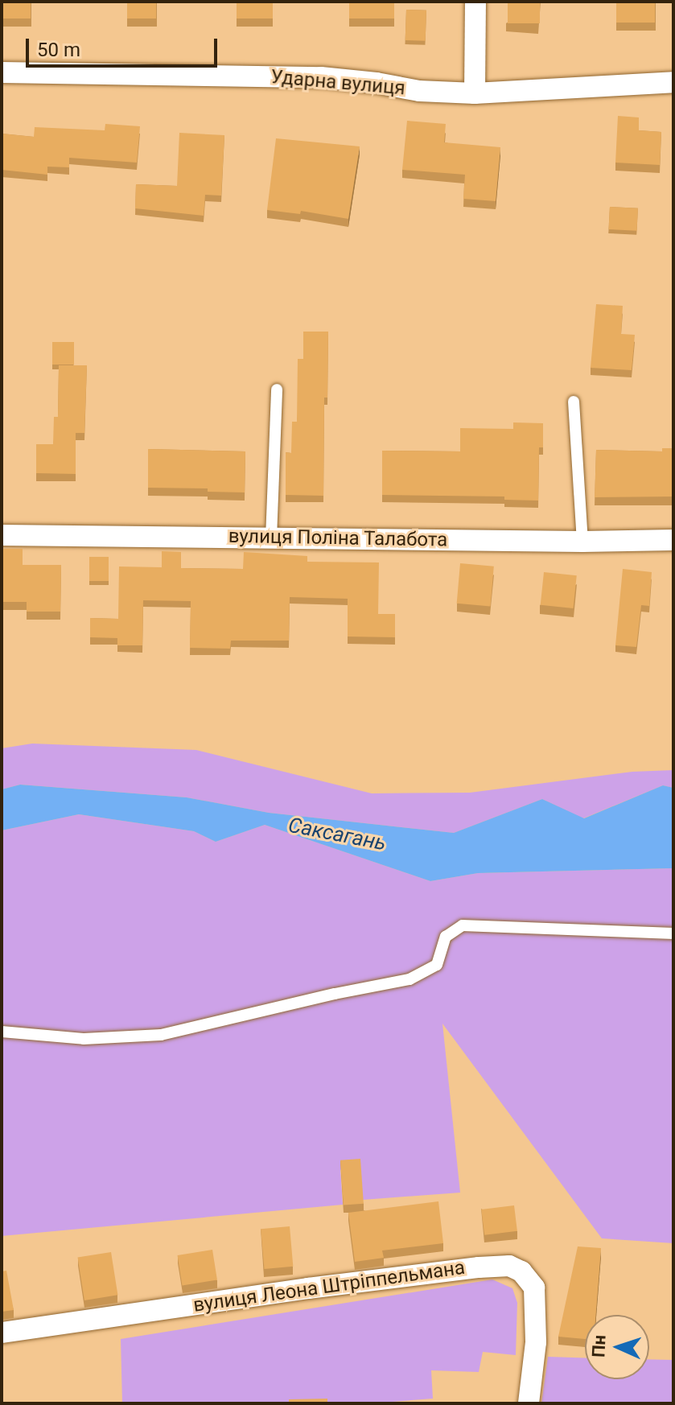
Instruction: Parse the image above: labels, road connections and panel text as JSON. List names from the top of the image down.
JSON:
{
  "streets": {
    "street": ["Ударна вулиця", "вулиця Поліна Талабота", "вулиця Леона Штріппельмана"]
  },
  "water": ["Саксагань"],
  "scale_bar": "50 m",
  "north": "left"
}
